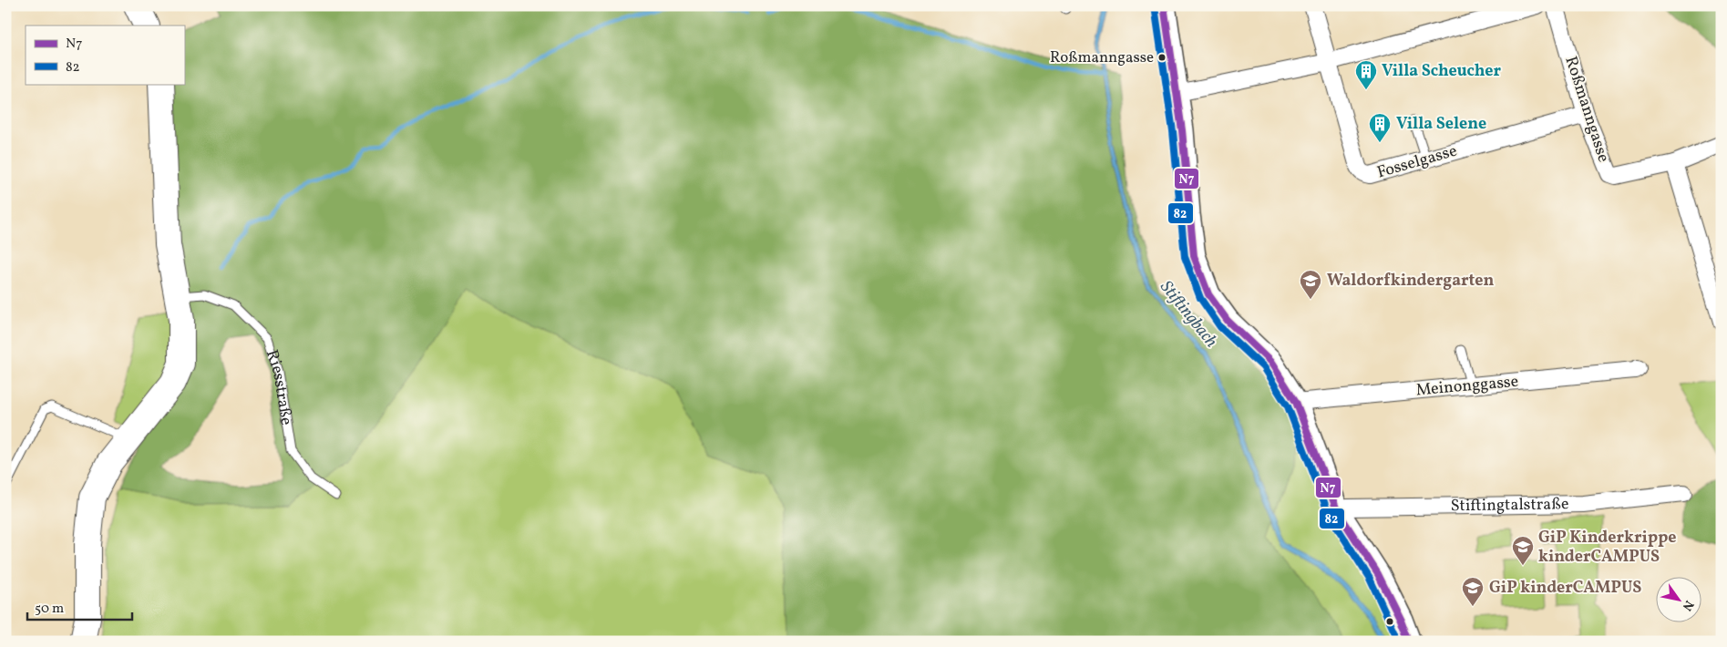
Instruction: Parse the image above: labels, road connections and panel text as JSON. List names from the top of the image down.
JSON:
{
  "streets": {
    "street": [
      "Roßmanngasse",
      "Fosselgasse",
      "Meinonggasse",
      "Stiftingtalstraße"
    ],
    "lane": ["Riesstraße"]
  },
  "crossings": [
    ["Roßmanngasse", "Fosselgasse"]
  ],
  "water": ["Stiftingbach"],
  "places": {
    "other": ["Roßmanngasse"],
    "building": ["Villa Scheucher", "Villa Selene"],
    "school or university": ["Waldorfkindergarten", "GiP Kinderkrippe kinderCAMPUS", "GiP kinderCAMPUS"]
  },
  "lines": ["transit line N7", "transit line 82"],
  "legend": ["N7", "82"],
  "scale_bar": "50 m",
  "north": "bottom right"
}
